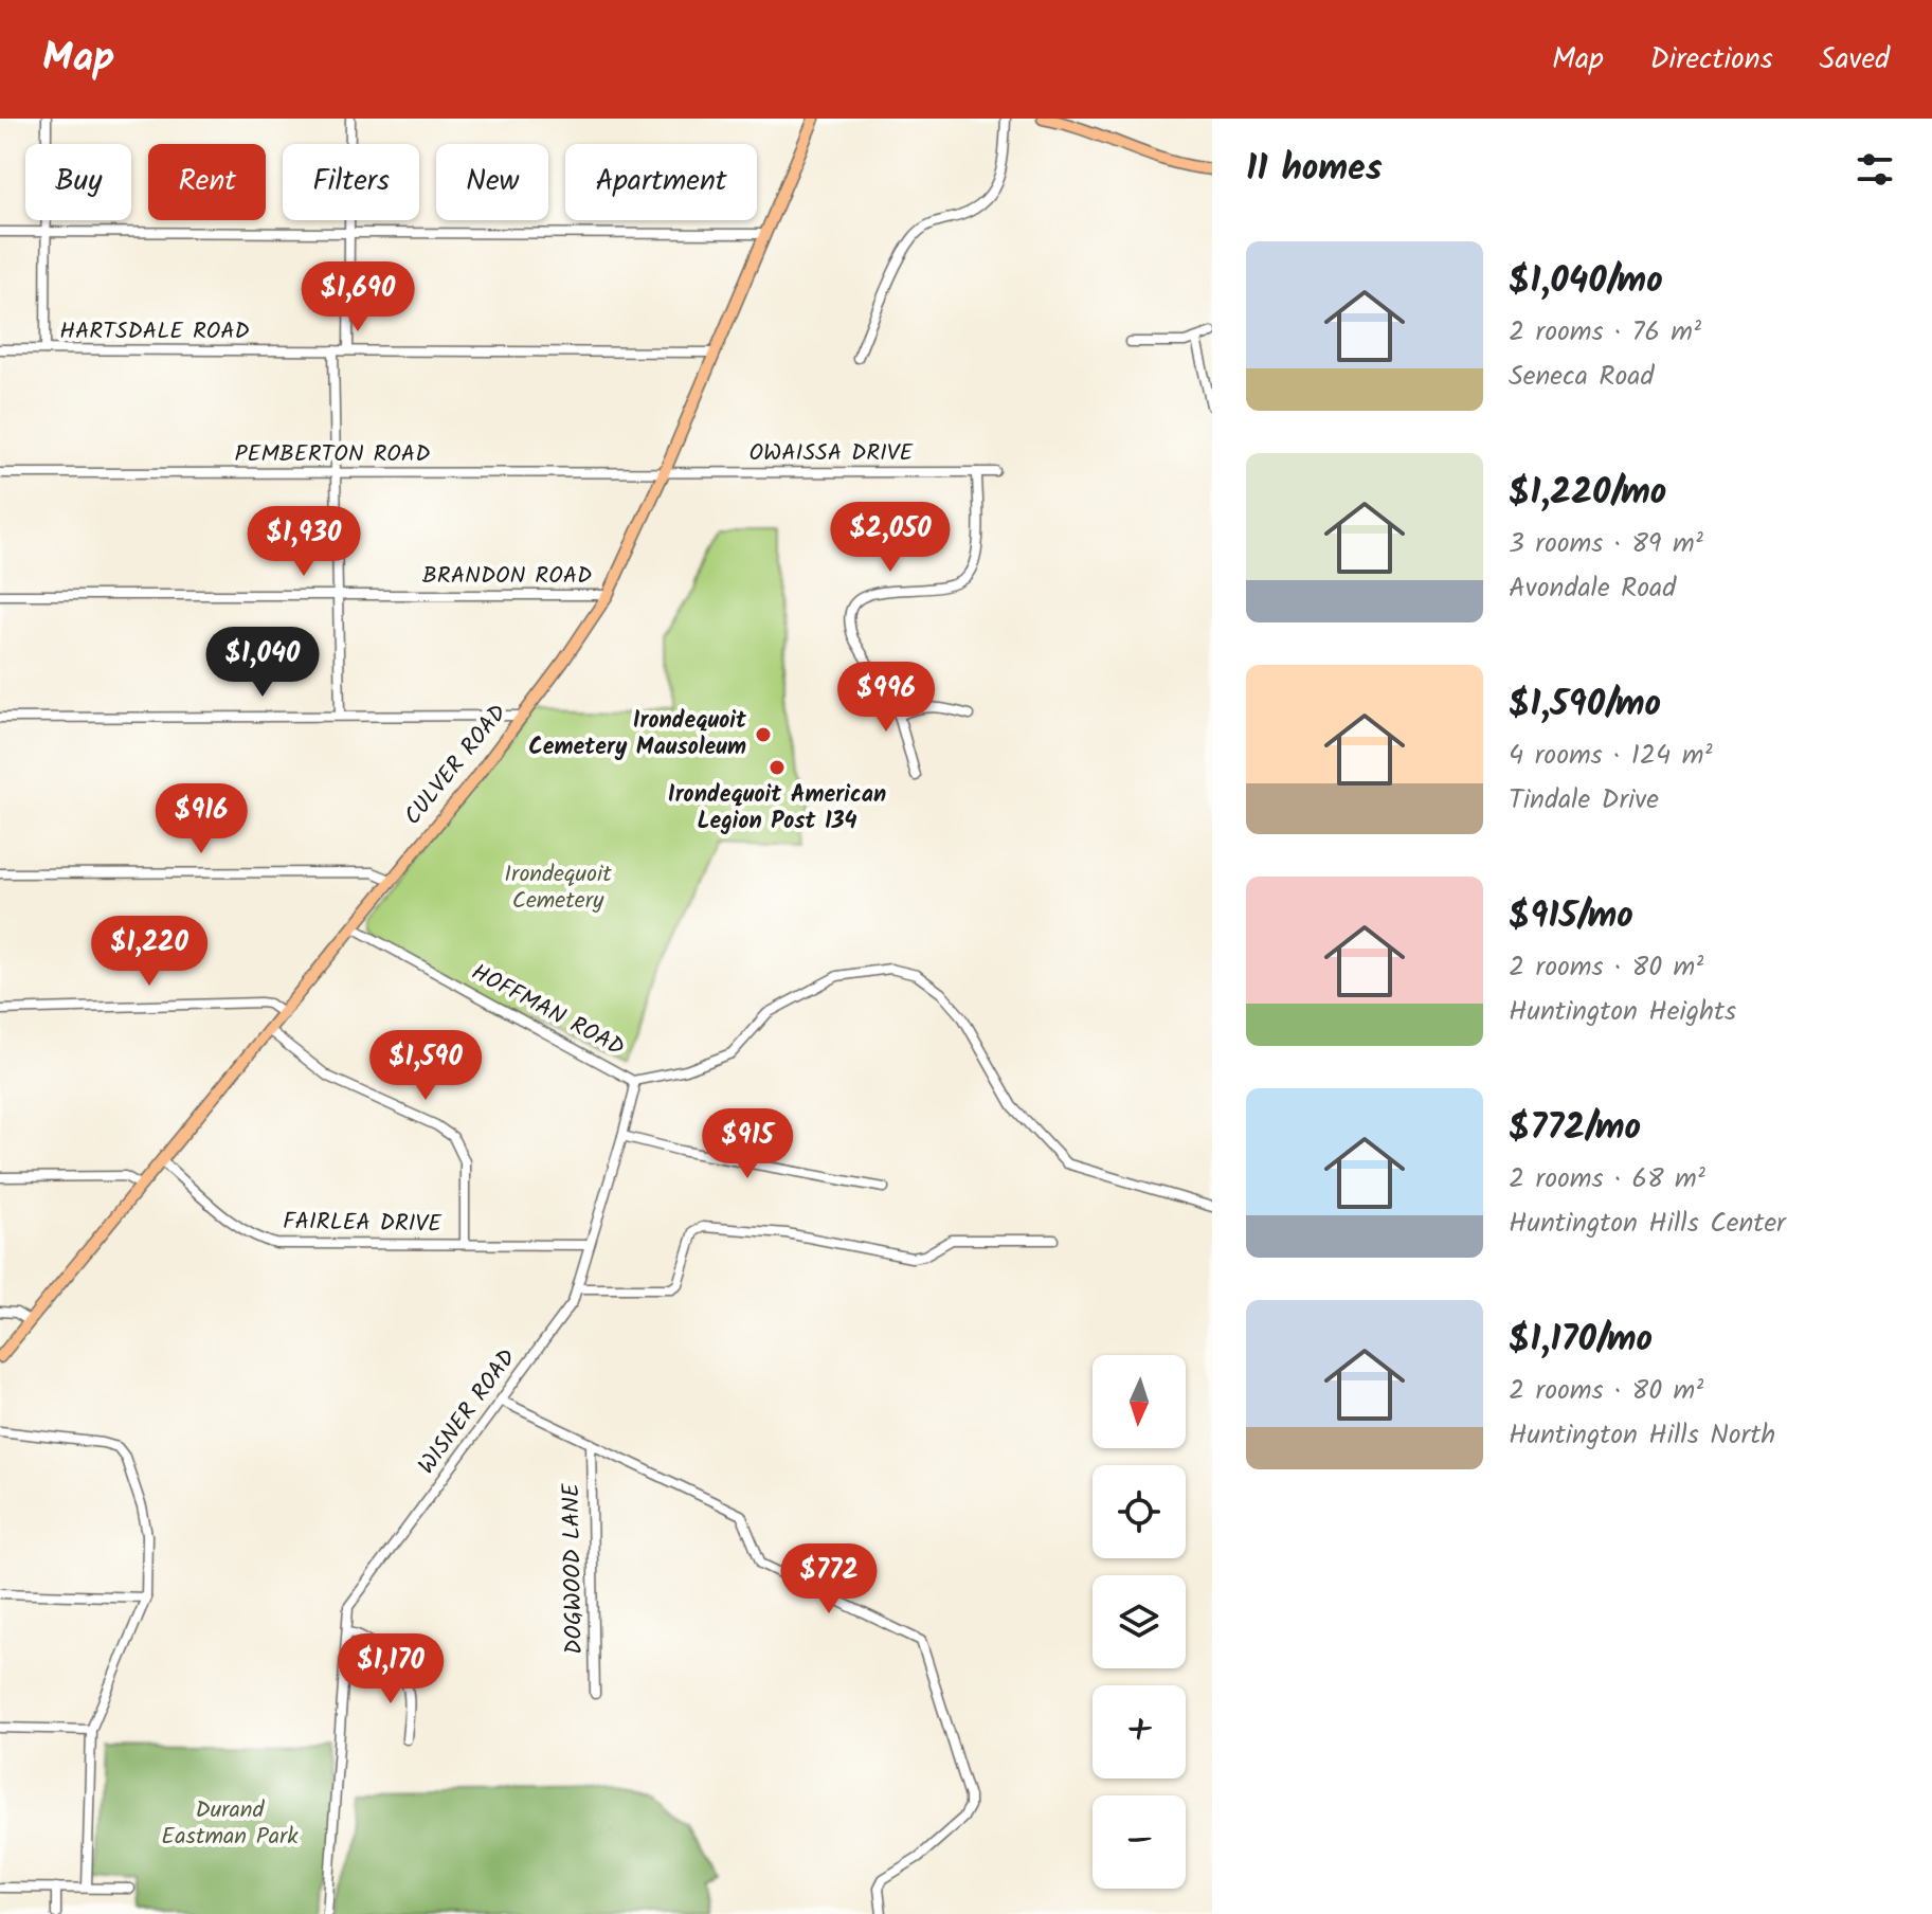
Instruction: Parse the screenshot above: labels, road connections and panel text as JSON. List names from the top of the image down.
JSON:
{
  "streets": {
    "main road": ["CULVER ROAD"],
    "street": [
      "HARTSDALE ROAD",
      "OWAISSA DRIVE",
      "PEMBERTON ROAD",
      "BRANDON ROAD",
      "HOFFMAN ROAD",
      "FAIRLEA DRIVE",
      "WISNER ROAD",
      "DOGWOOD LANE"
    ]
  },
  "crossings": [
    ["HARTSDALE ROAD", "CULVER ROAD"],
    ["OWAISSA DRIVE", "PEMBERTON ROAD"],
    ["OWAISSA DRIVE", "CULVER ROAD"],
    ["PEMBERTON ROAD", "CULVER ROAD"],
    ["BRANDON ROAD", "CULVER ROAD"],
    ["CULVER ROAD", "HOFFMAN ROAD"],
    ["CULVER ROAD", "FAIRLEA DRIVE"],
    ["HOFFMAN ROAD", "WISNER ROAD"],
    ["FAIRLEA DRIVE", "WISNER ROAD"]
  ],
  "parks": ["Irondequoit Cemetery", "Durand Eastman Park"],
  "places": ["Irondequoit Cemetery Mausoleum", "Irondequoit American Legion Post 134"],
  "north": "bottom",
  "page": {
    "header": "Map",
    "nav": ["Map", "Directions", "Saved"],
    "heading": "11 homes",
    "chip": [
      "Buy",
      "Rent",
      "Filters",
      "New",
      "Apartment"
    ],
    "list": [
      {
        "name": "$1,040/mo",
        "note": "2 rooms · 76 m² · Seneca Road"
      },
      {
        "name": "$1,220/mo",
        "note": "3 rooms · 89 m² · Avondale Road"
      },
      {
        "name": "$1,590/mo",
        "note": "4 rooms · 124 m² · Tindale Drive"
      },
      {
        "name": "$915/mo",
        "note": "2 rooms · 80 m² · Huntington Heights"
      },
      {
        "name": "$772/mo",
        "note": "2 rooms · 68 m² · Huntington Hills Center"
      },
      {
        "name": "$1,170/mo",
        "note": "2 rooms · 80 m² · Huntington Hills North"
      }
    ],
    "price": [
      "$1,690",
      "$2,050",
      "$1,930",
      "$1,040",
      "$996",
      "$916",
      "$1,220",
      "$1,590",
      "$915",
      "$772",
      "$1,170"
    ],
    "map_buttons": ["+", "−"]
  }
}
